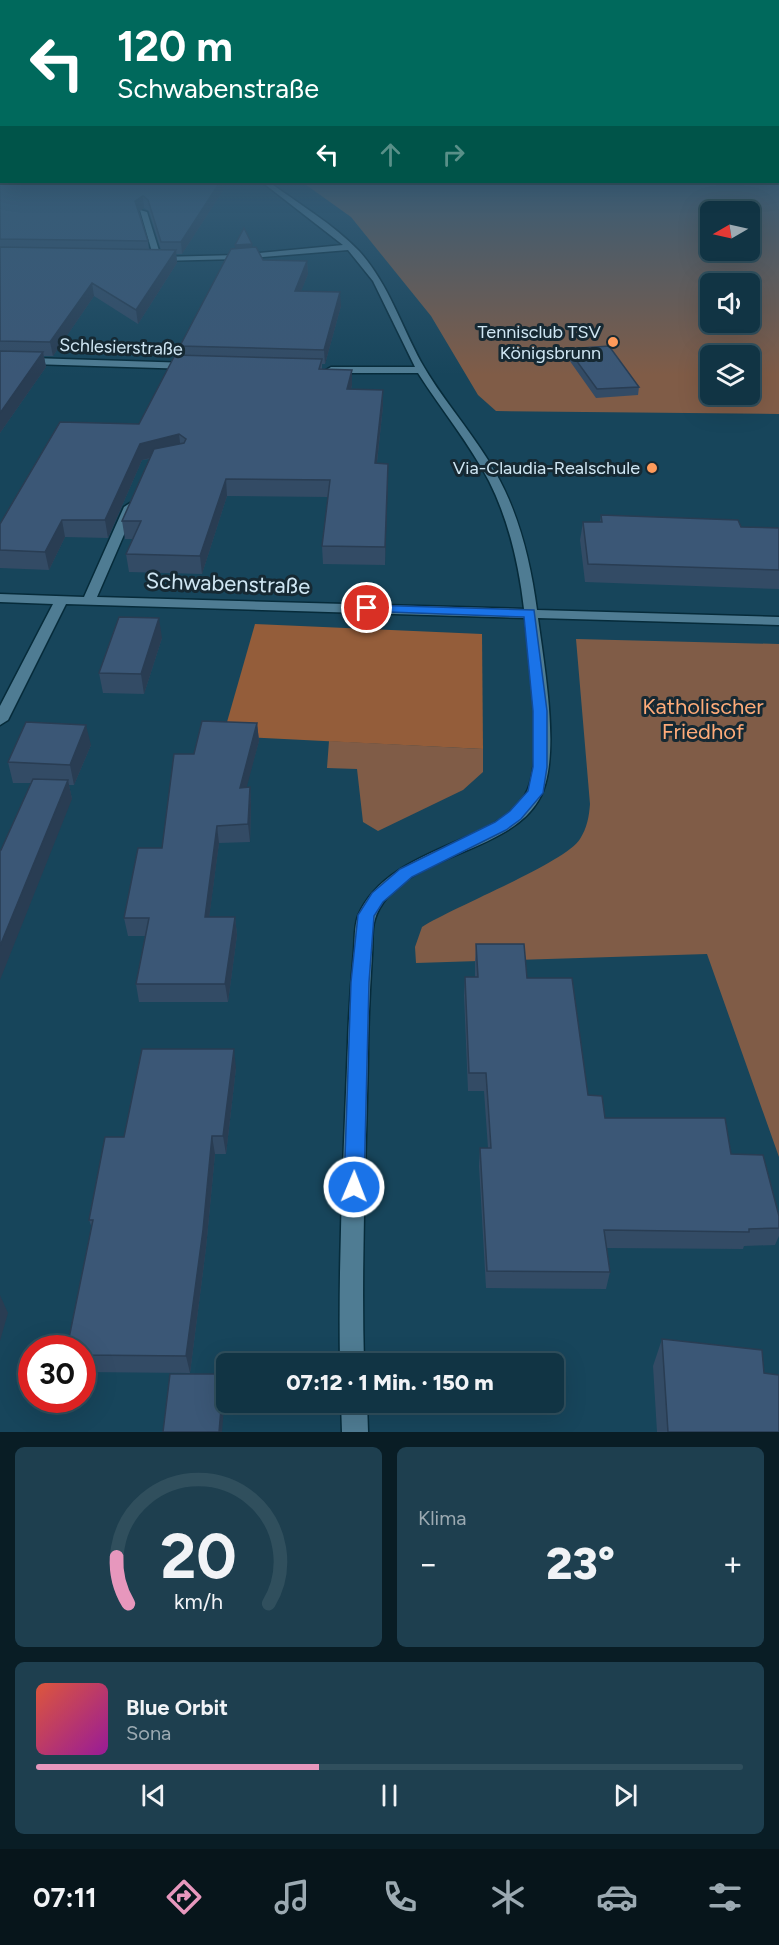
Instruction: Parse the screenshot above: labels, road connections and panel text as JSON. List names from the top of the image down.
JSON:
{
  "streets": {
    "street": ["Schlesierstraße", "Schwabenstraße"]
  },
  "parks": ["Katholischer Friedhof"],
  "places": ["Tennisclub TSV Königsbrunn", "Via-Claudia-Realschule"],
  "north": "left",
  "page": {
    "turn": ["120 m", "Schwabenstraße"],
    "limit": "30",
    "trip": "07:12 · 1 Min. · 150 m",
    "tile": "Klima",
    "heat": ["−", "23°", "+"],
    "song": ["Blue Orbit", "Sona"],
    "tabs": "07:11",
    "gauge": ["20", "km/h"]
  }
}
